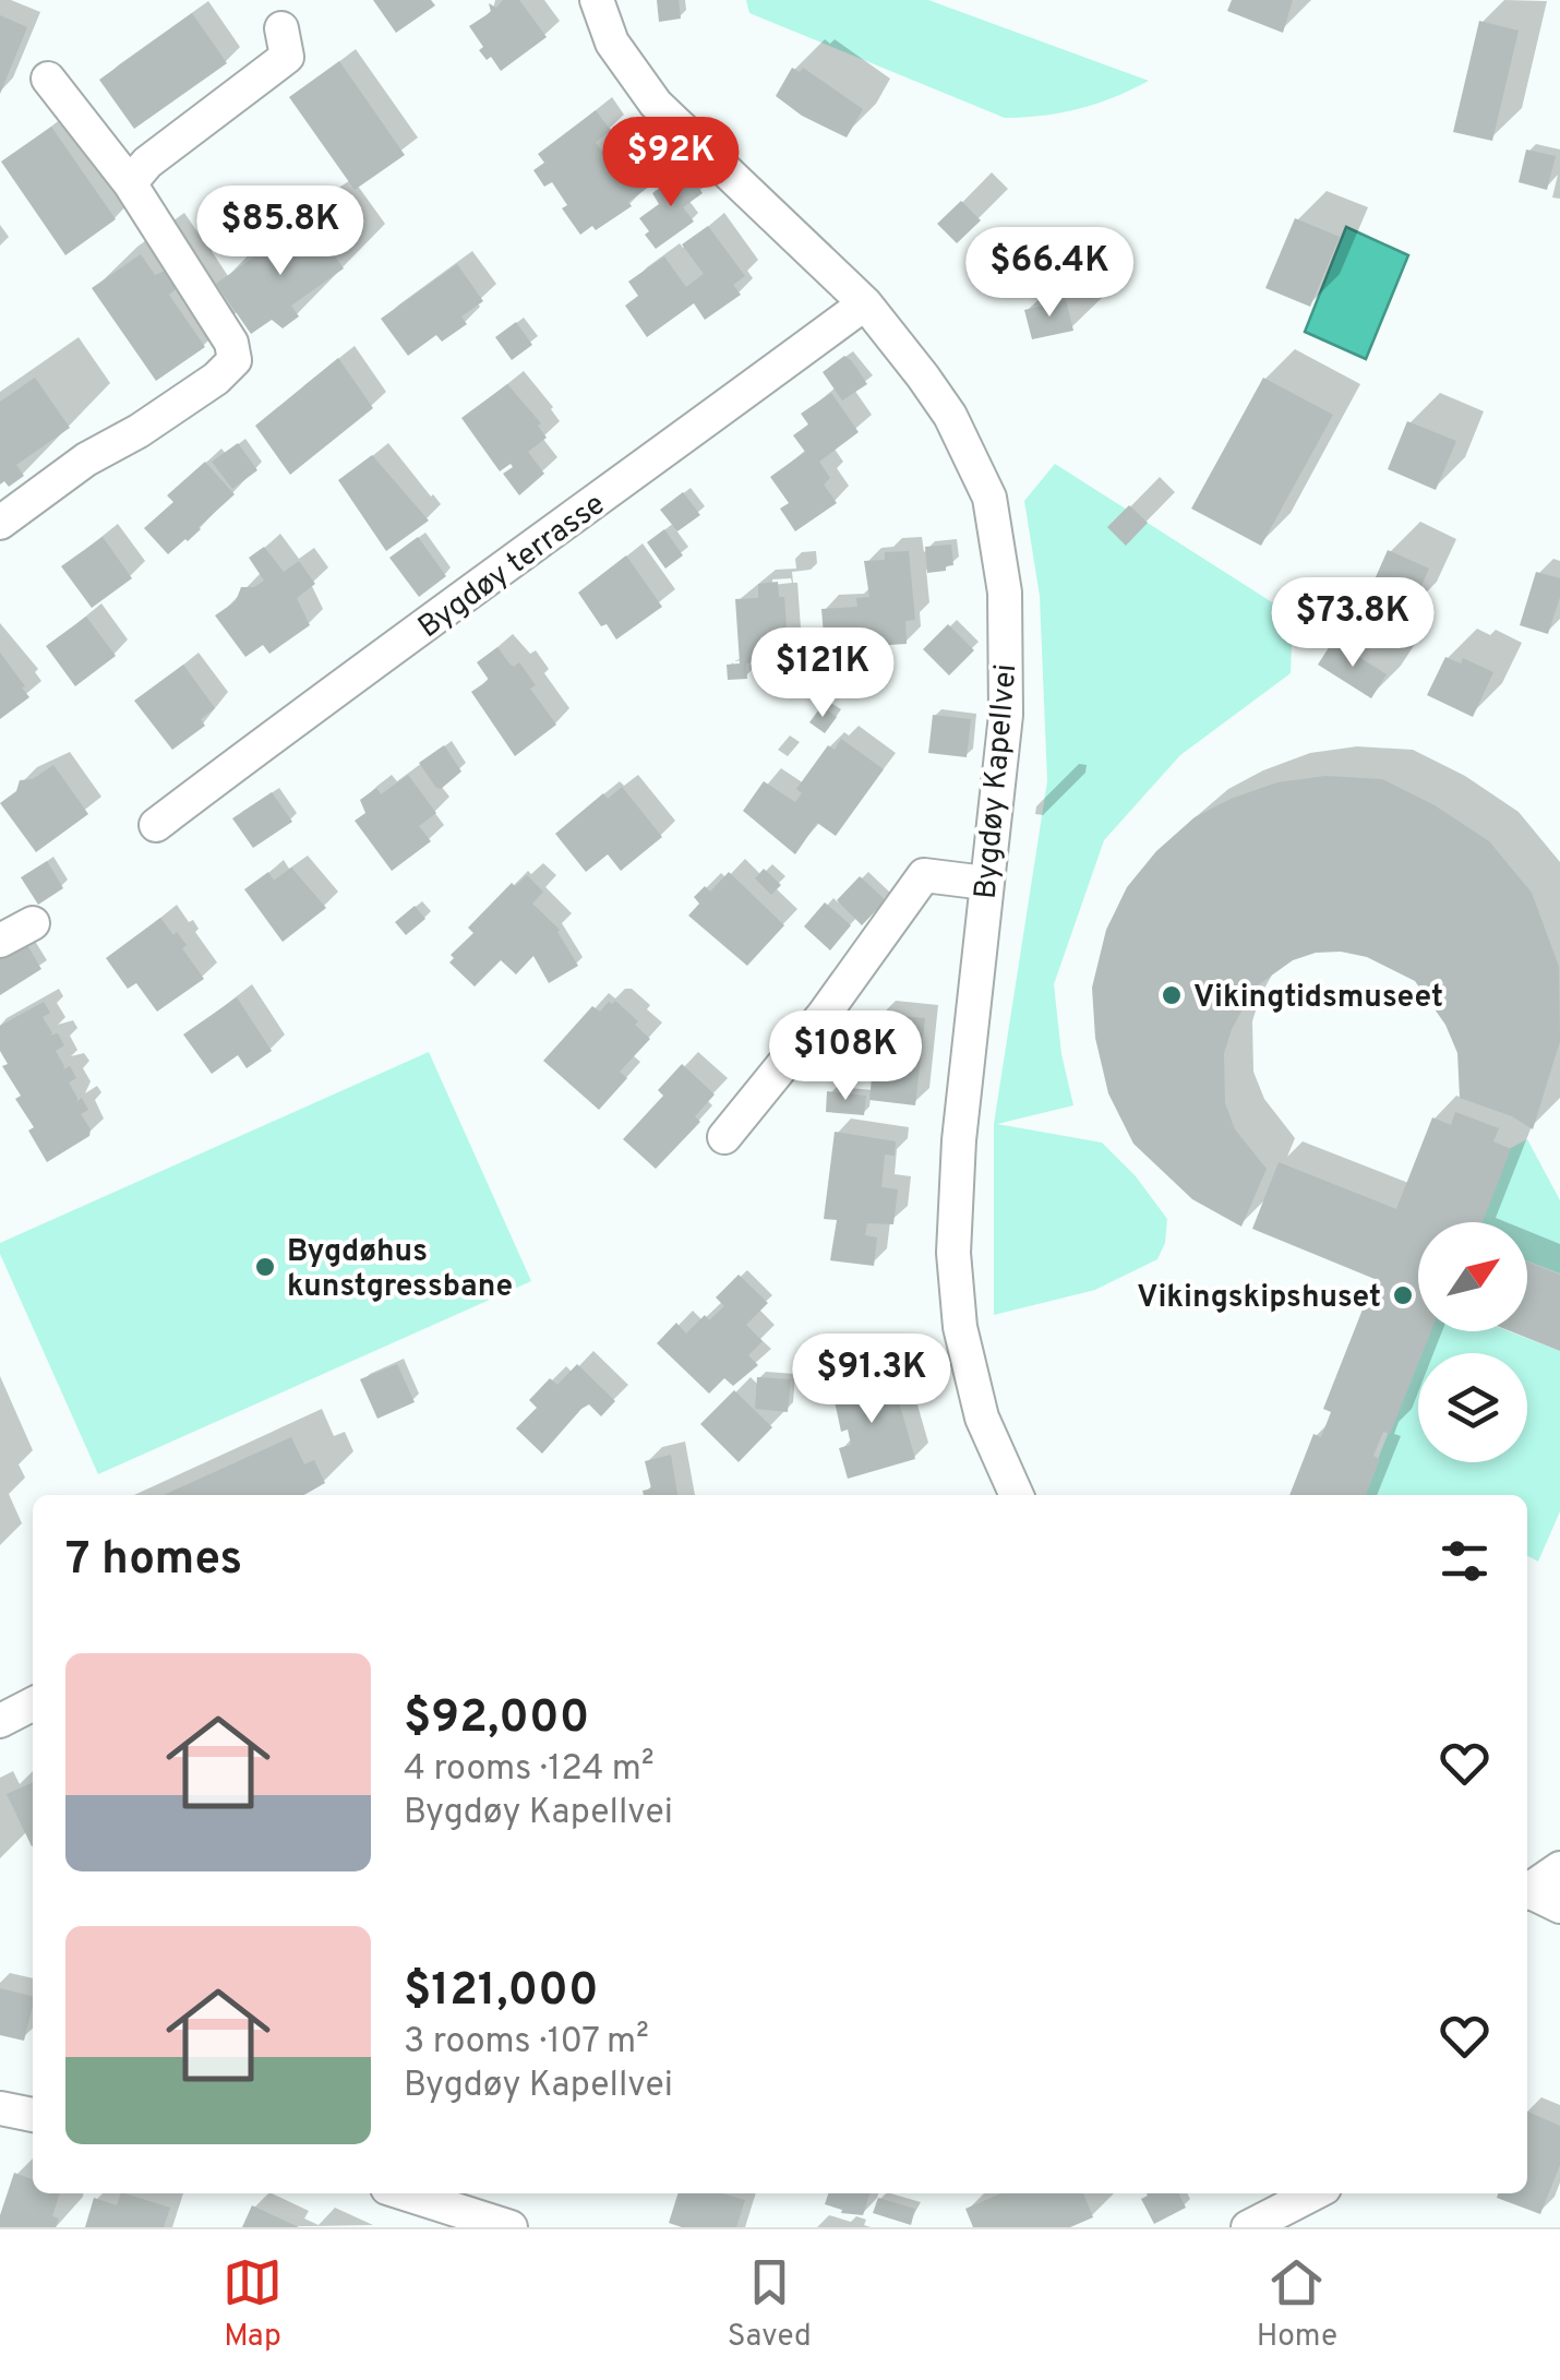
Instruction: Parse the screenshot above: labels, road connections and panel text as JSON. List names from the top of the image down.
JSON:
{
  "streets": {
    "street": ["Bygdøy terrasse", "Bygdøy Kapellvei"]
  },
  "crossings": [
    ["Bygdøy terrasse", "Bygdøy Kapellvei"]
  ],
  "places": ["Vikingtidsmuseet", "Bygdøhus kunstgressbane", "Vikingskipshuset"],
  "north": "top right",
  "page": {
    "price": [
      "$92K",
      "$85.8K",
      "$66.4K",
      "$73.8K",
      "$121K",
      "$108K",
      "$91.3K"
    ],
    "heading": "7 homes",
    "list": [
      {
        "name": "$92,000",
        "note": "4 rooms · 124 m² · Bygdøy Kapellvei"
      },
      {
        "name": "$121,000",
        "note": "3 rooms · 107 m² · Bygdøy Kapellvei"
      }
    ],
    "tabs": ["Map", "Saved", "Home"]
  }
}
